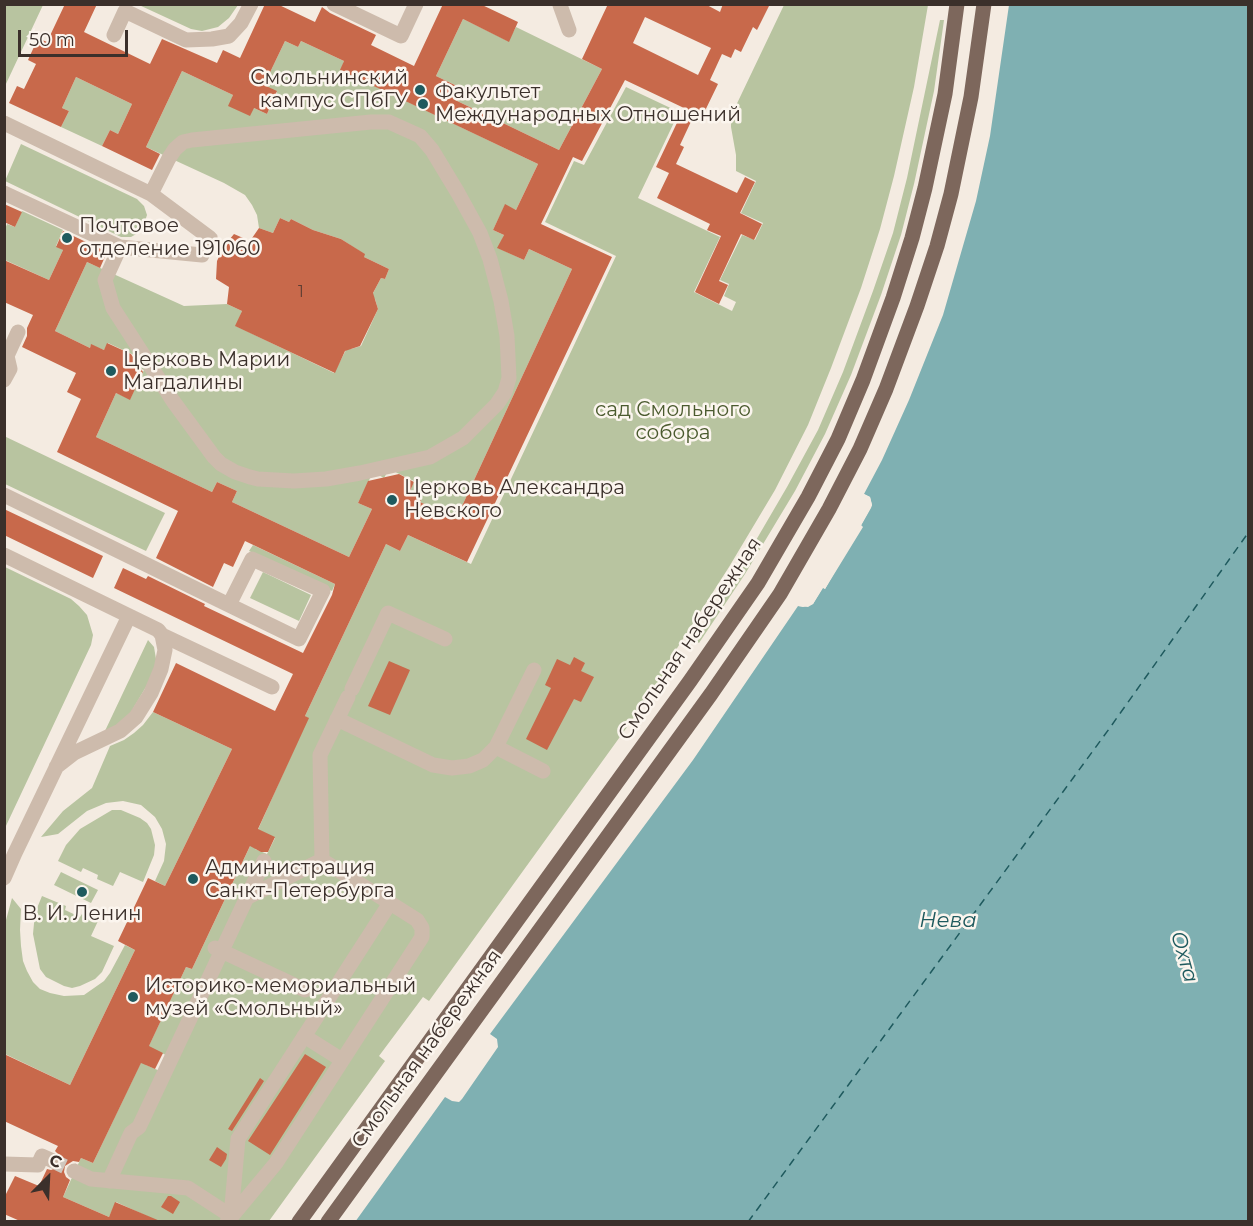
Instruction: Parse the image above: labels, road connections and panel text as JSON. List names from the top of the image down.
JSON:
{
  "streets": {
    "main road": ["Смольная набережная"]
  },
  "water": ["Нева", "Охта"],
  "parks": ["сад Смольного собора"],
  "places": [
    "Смольнинский кампус СПбГУ",
    "Факультет Международных Отношений",
    "Почтовое отделение 191060",
    "Церковь Марии Магдалины",
    "Церковь Александра Невского",
    "Администрация Санкт-Петербурга",
    "В. И. Ленин",
    "Историко-мемориальный музей «Смольный»"
  ],
  "house_numbers": ["1"],
  "scale_bar": "50 m",
  "north": "top right"
}
